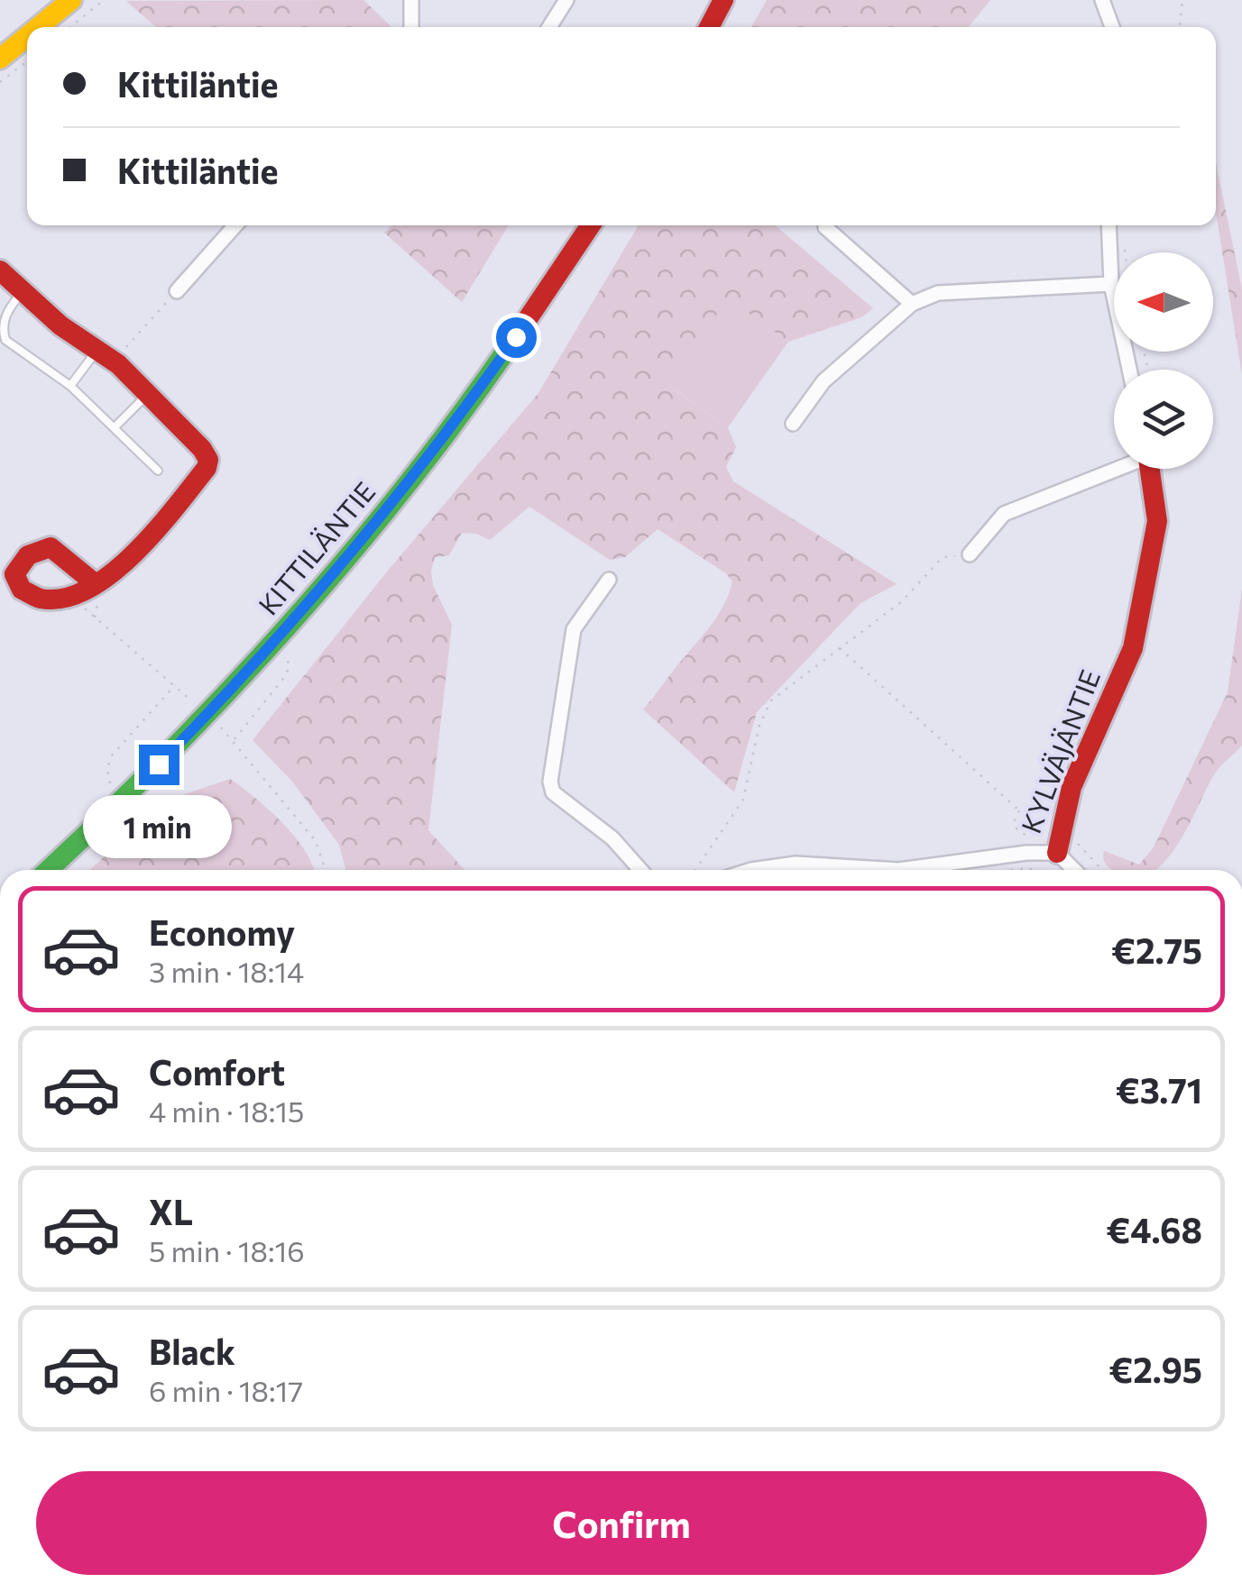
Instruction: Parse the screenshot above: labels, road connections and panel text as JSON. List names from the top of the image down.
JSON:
{
  "streets": {
    "street": ["KITTILÄNTIE", "KYLVÄJÄNTIE"]
  },
  "north": "left",
  "page": {
    "banner": ["Kittiläntie", "Kittiläntie"],
    "bubble": "1 min",
    "list": [
      {
        "name": "Economy",
        "note": "3 min · 18:14",
        "value": "€2.75"
      },
      {
        "name": "Comfort",
        "note": "4 min · 18:15",
        "value": "€3.71"
      },
      {
        "name": "XL",
        "note": "5 min · 18:16",
        "value": "€4.68"
      },
      {
        "name": "Black",
        "note": "6 min · 18:17",
        "value": "€2.95"
      }
    ],
    "buttons": "Confirm"
  }
}
